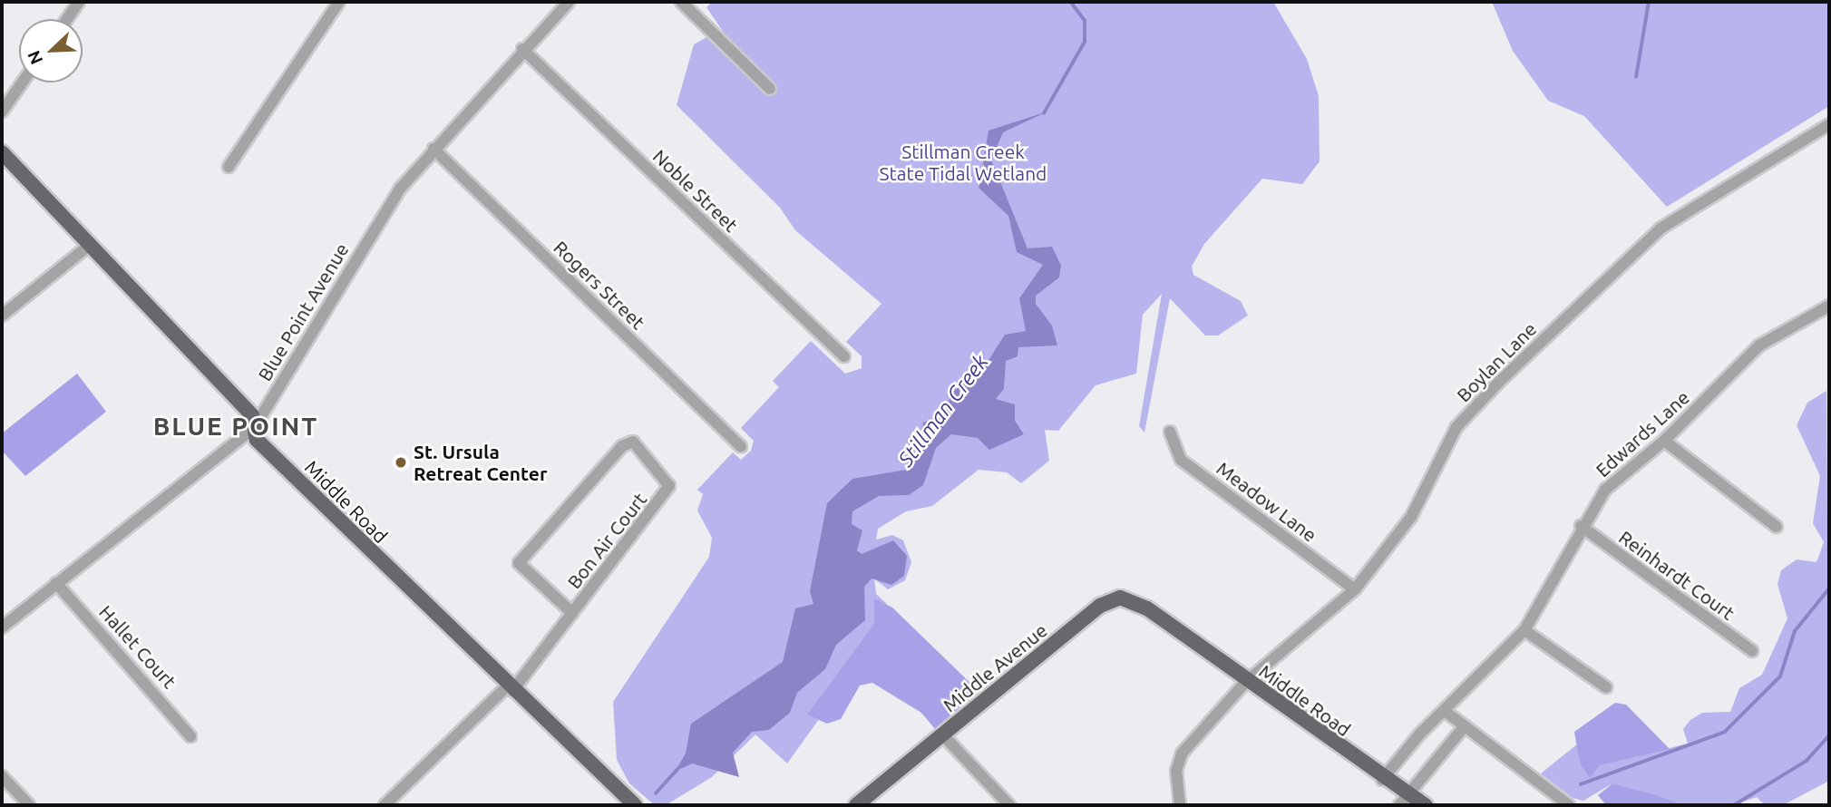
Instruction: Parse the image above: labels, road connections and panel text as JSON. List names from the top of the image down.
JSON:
{
  "streets": {
    "main road": ["Middle Road", "Middle Avenue"],
    "street": [
      "Noble Street",
      "Rogers Street",
      "Blue Point Avenue",
      "Boylan Lane",
      "Edwards Lane",
      "Meadow Lane",
      "Bon Air Court",
      "Reinhardt Court",
      "Hallet Court"
    ]
  },
  "crossings": [
    ["Noble Street", "Blue Point Avenue"],
    ["Rogers Street", "Blue Point Avenue"],
    ["Blue Point Avenue", "Middle Road"],
    ["Blue Point Avenue", "Hallet Court"],
    ["Boylan Lane", "Middle Road"],
    ["Boylan Lane", "Meadow Lane"],
    ["Edwards Lane", "Middle Road"],
    ["Edwards Lane", "Reinhardt Court"],
    ["Middle Road", "Middle Avenue"]
  ],
  "districts": ["BLUE POINT"],
  "water": ["Stillman Creek"],
  "parks": ["Stillman Creek State Tidal Wetland"],
  "places": ["St. Ursula Retreat Center"],
  "north": "bottom left"
}
